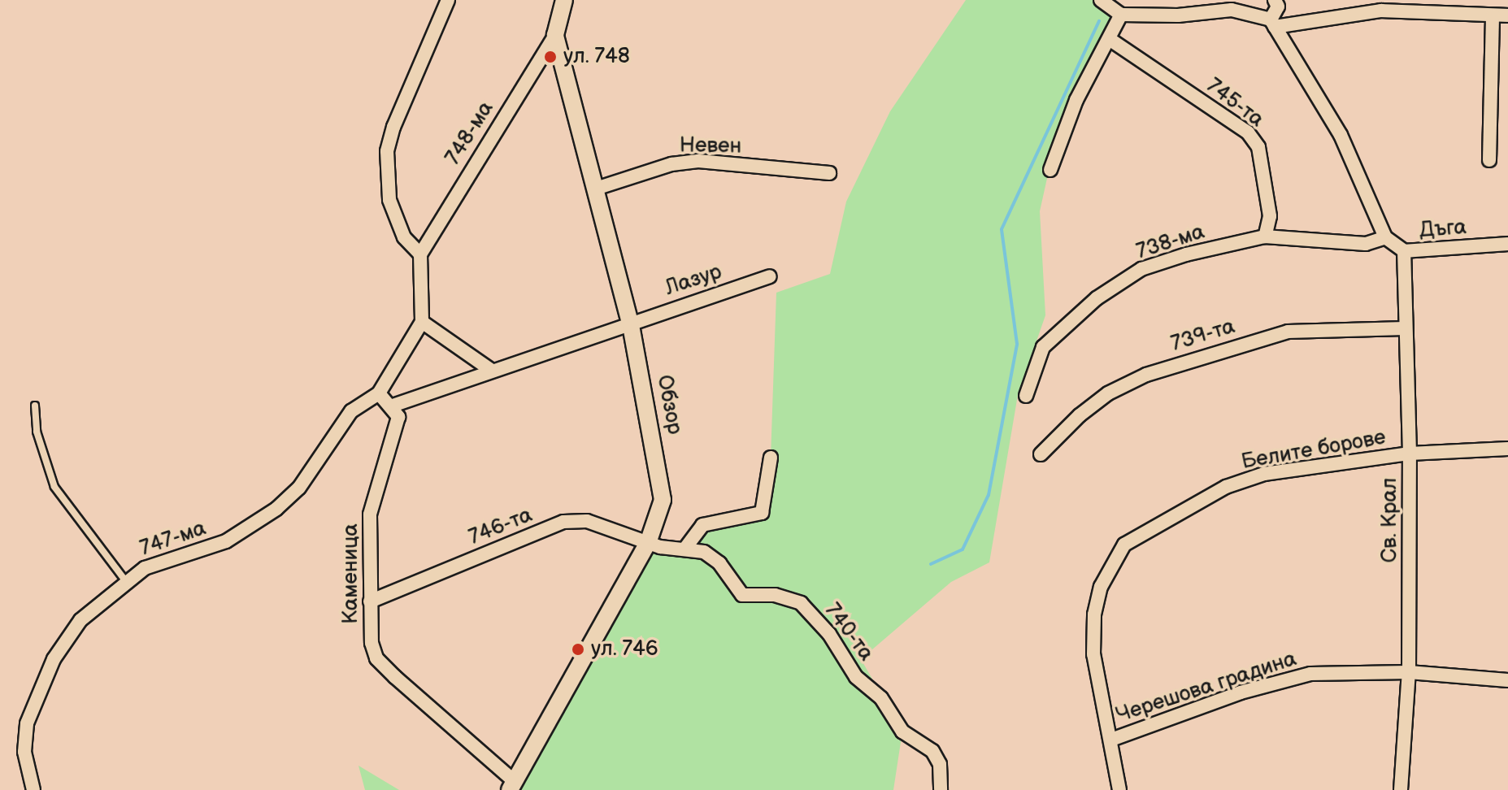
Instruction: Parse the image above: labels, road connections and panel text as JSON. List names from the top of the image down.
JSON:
{
  "streets": {
    "street": [
      "745-та",
      "748-ма",
      "Невен",
      "Дъга",
      "738-ма",
      "Лазур",
      "739-та",
      "Обзор",
      "Белите борове",
      "Св. Крал",
      "746-та",
      "747-ма",
      "Каменица",
      "740-та",
      "Черешова градина"
    ]
  },
  "crossings": [
    ["745-та", "738-ма"],
    ["748-ма", "Обзор"],
    ["Невен", "Обзор"],
    ["Дъга", "738-ма"],
    ["Дъга", "Св. Крал"],
    ["Лазур", "Обзор"],
    ["739-та", "Св. Крал"],
    ["Обзор", "746-та"],
    ["Обзор", "Каменица"],
    ["Обзор", "740-та"],
    ["Белите борове", "Св. Крал"],
    ["Белите борове", "Черешова градина"],
    ["Св. Крал", "Черешова градина"],
    ["746-та", "Каменица"],
    ["746-та", "740-та"]
  ],
  "places": ["ул. 748", "ул. 746"]
}
